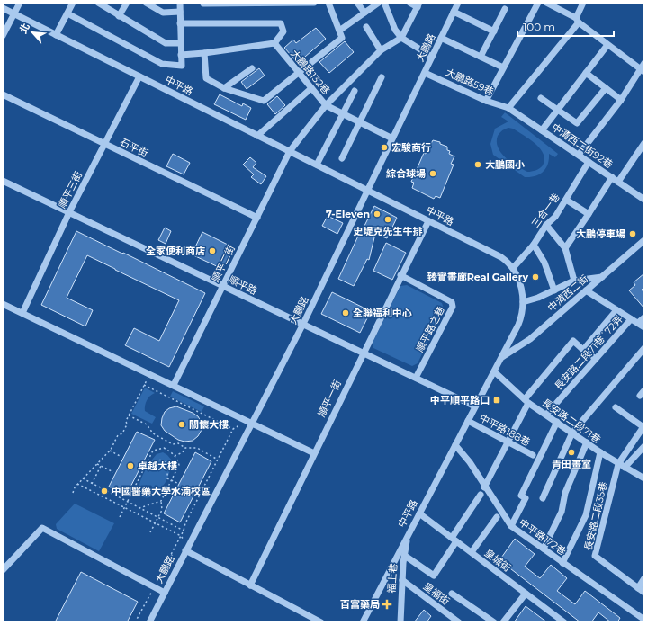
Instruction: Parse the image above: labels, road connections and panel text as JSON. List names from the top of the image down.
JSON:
{
  "streets": {
    "street": [
      "大鵬路",
      "大鵬路132巷",
      "大鵬路59巷",
      "中平路",
      "中清西二街92巷",
      "石平街",
      "順平三街",
      "三合一巷",
      "順平二街",
      "順平路",
      "中清西二街",
      "順平路之巷",
      "長安路二段71巷˙72弄",
      "順平一街",
      "長安路二段71巷",
      "中平路188巷",
      "長安路二段35巷",
      "中平路172巷",
      "皇城街",
      "福上巷",
      "皇福街"
    ]
  },
  "crossings": [
    ["大鵬路", "大鵬路132巷"],
    ["大鵬路", "大鵬路59巷"],
    ["大鵬路", "中平路"],
    ["大鵬路", "順平路"],
    ["大鵬路132巷", "順平二街"],
    ["大鵬路59巷", "中清西二街92巷"],
    ["中平路", "順平三街"],
    ["中平路", "三合一巷"],
    ["中平路", "順平二街"],
    ["中平路", "順平路"],
    ["中平路", "中清西二街"],
    ["中平路", "順平一街"],
    ["中平路", "長安路二段71巷"],
    ["中平路", "中平路188巷"],
    ["中平路", "中平路172巷"],
    ["中平路", "皇城街"],
    ["中平路", "福上巷"],
    ["中清西二街92巷", "三合一巷"],
    ["石平街", "順平三街"],
    ["石平街", "順平二街"],
    ["順平三街", "順平路"],
    ["順平二街", "順平路"],
    ["順平路", "順平路之巷"],
    ["順平路", "順平一街"],
    ["順平路之巷", "順平一街"],
    ["長安路二段71巷˙72弄", "長安路二段71巷"],
    ["長安路二段71巷", "長安路二段35巷"],
    ["福上巷", "皇福街"]
  ],
  "places": {
    "other": [
      "宏駿商行",
      "大鵬國小",
      "綜合球場",
      "7-Eleven",
      "史堤克先生牛排",
      "大鵬停車場",
      "全家便利商店",
      "臻實畫廊Real Gallery",
      "全聯福利中心",
      "關懷大樓",
      "青田畫室",
      "卓越大樓",
      "中國醫藥大學水湳校區"
    ],
    "transit": ["中平順平路口"],
    "health": ["百富藥局"]
  },
  "scale_bar": "100 m",
  "north": "top left"
}
